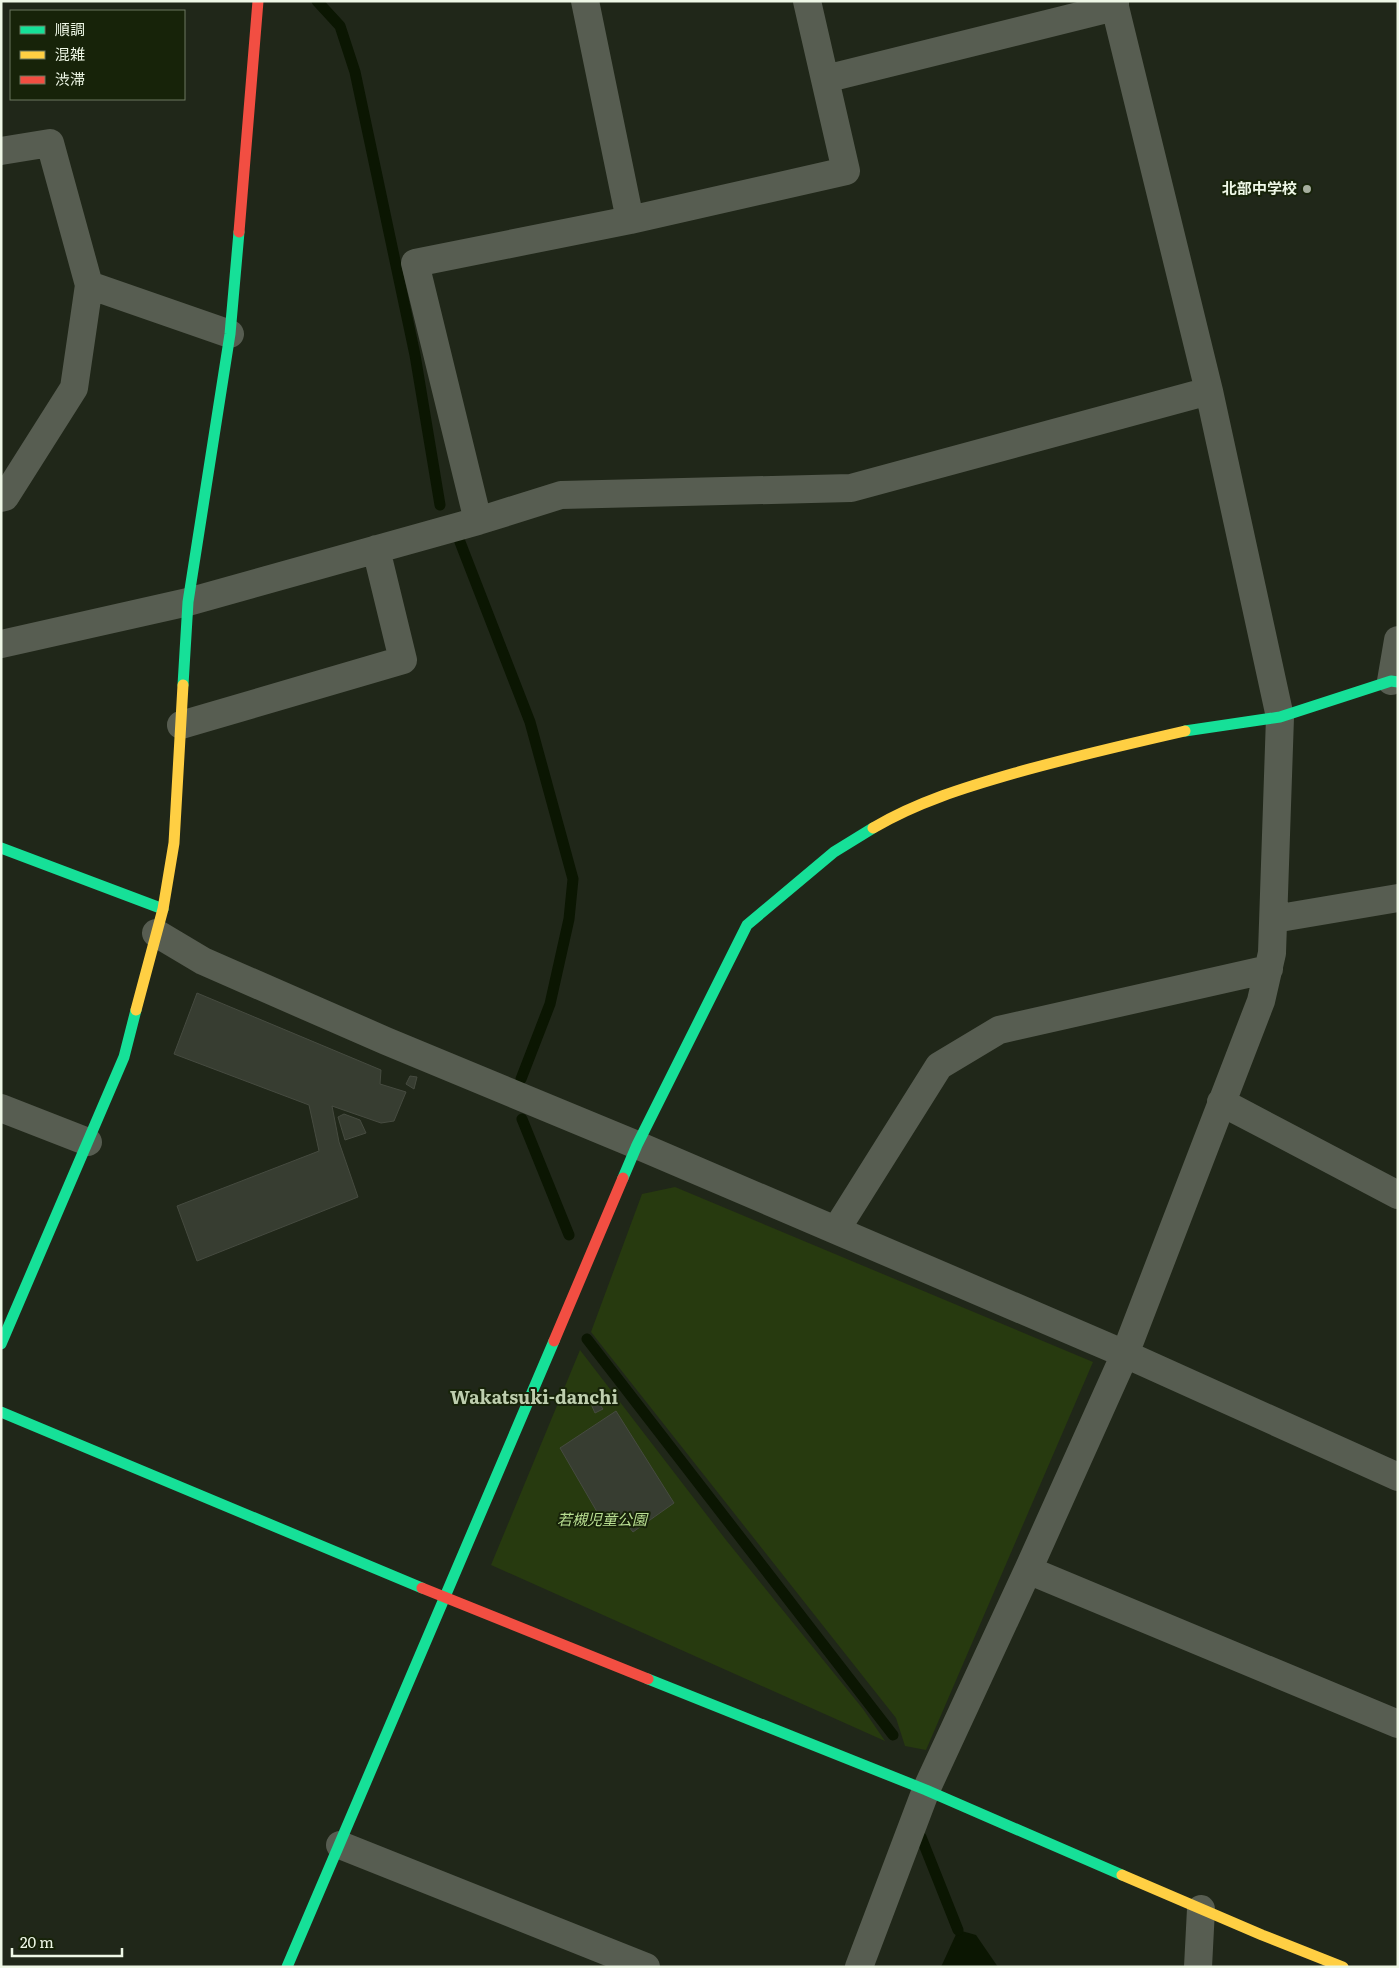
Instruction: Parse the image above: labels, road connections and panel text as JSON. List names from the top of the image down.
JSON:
{
  "districts": ["Wakatsuki-danchi"],
  "parks": ["若槻児童公園"],
  "places": ["北部中学校"],
  "legend": ["順調", "混雑", "渋滞"],
  "scale_bar": "20 m"
}
